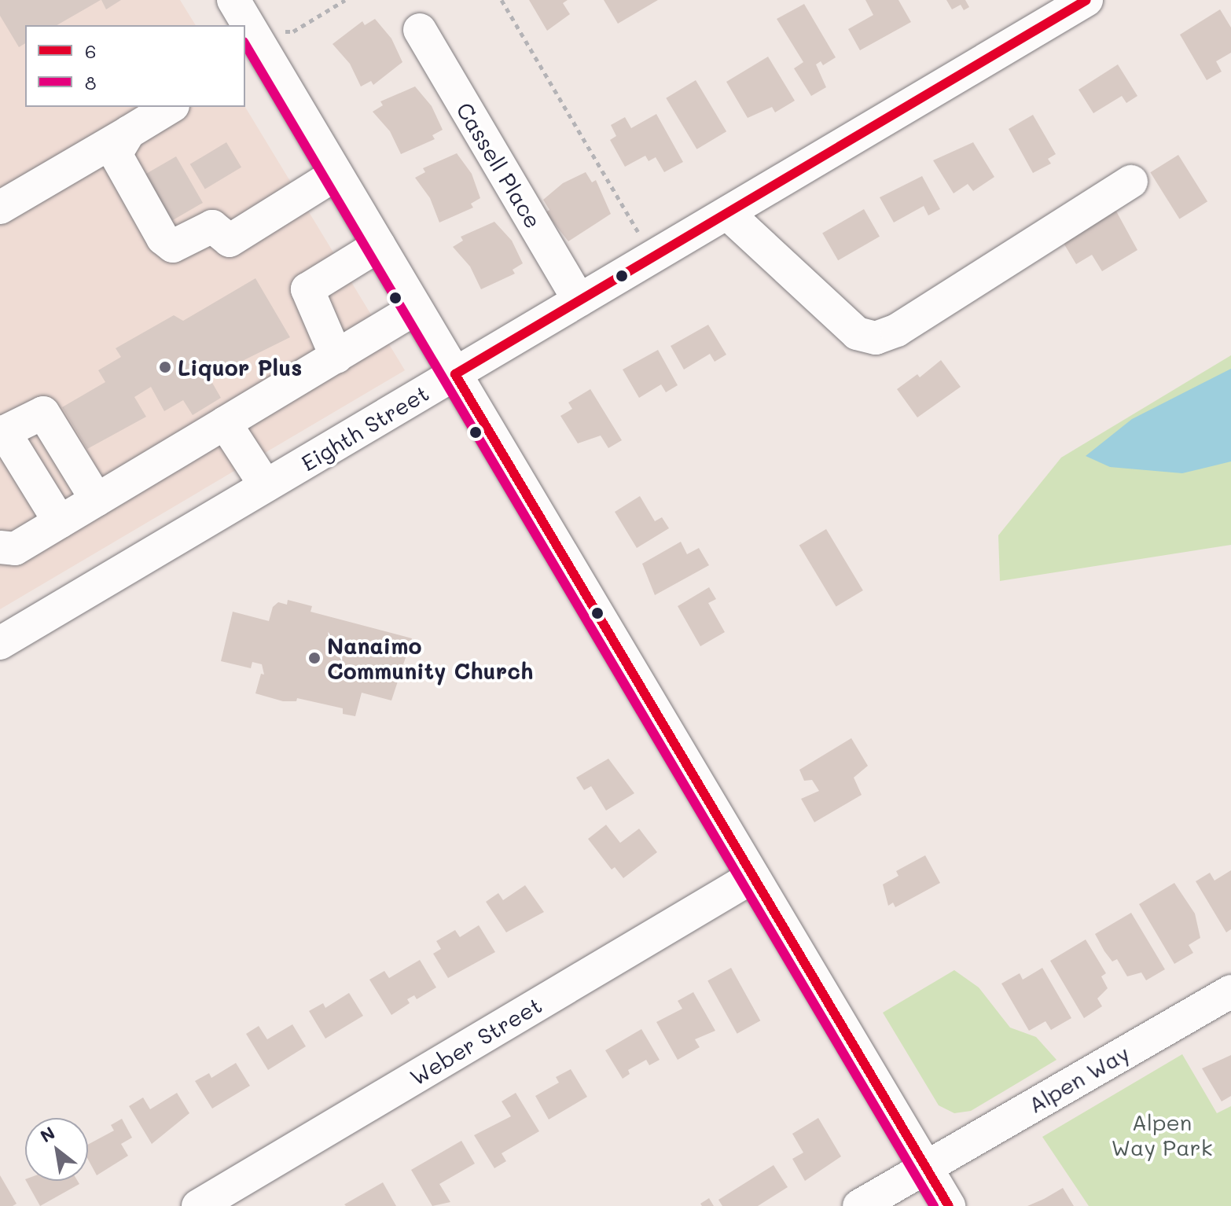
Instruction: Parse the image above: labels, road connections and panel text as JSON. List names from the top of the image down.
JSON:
{
  "streets": {
    "street": [
      "Cassell Place",
      "Eighth Street",
      "Weber Street",
      "Alpen Way"
    ]
  },
  "crossings": [
    ["Cassell Place", "Eighth Street"]
  ],
  "parks": ["Alpen Way Park"],
  "places": ["Liquor Plus", "Nanaimo Community Church"],
  "lines": ["transit line 6", "transit line 8"],
  "legend": ["6", "8"],
  "north": "top left"
}
